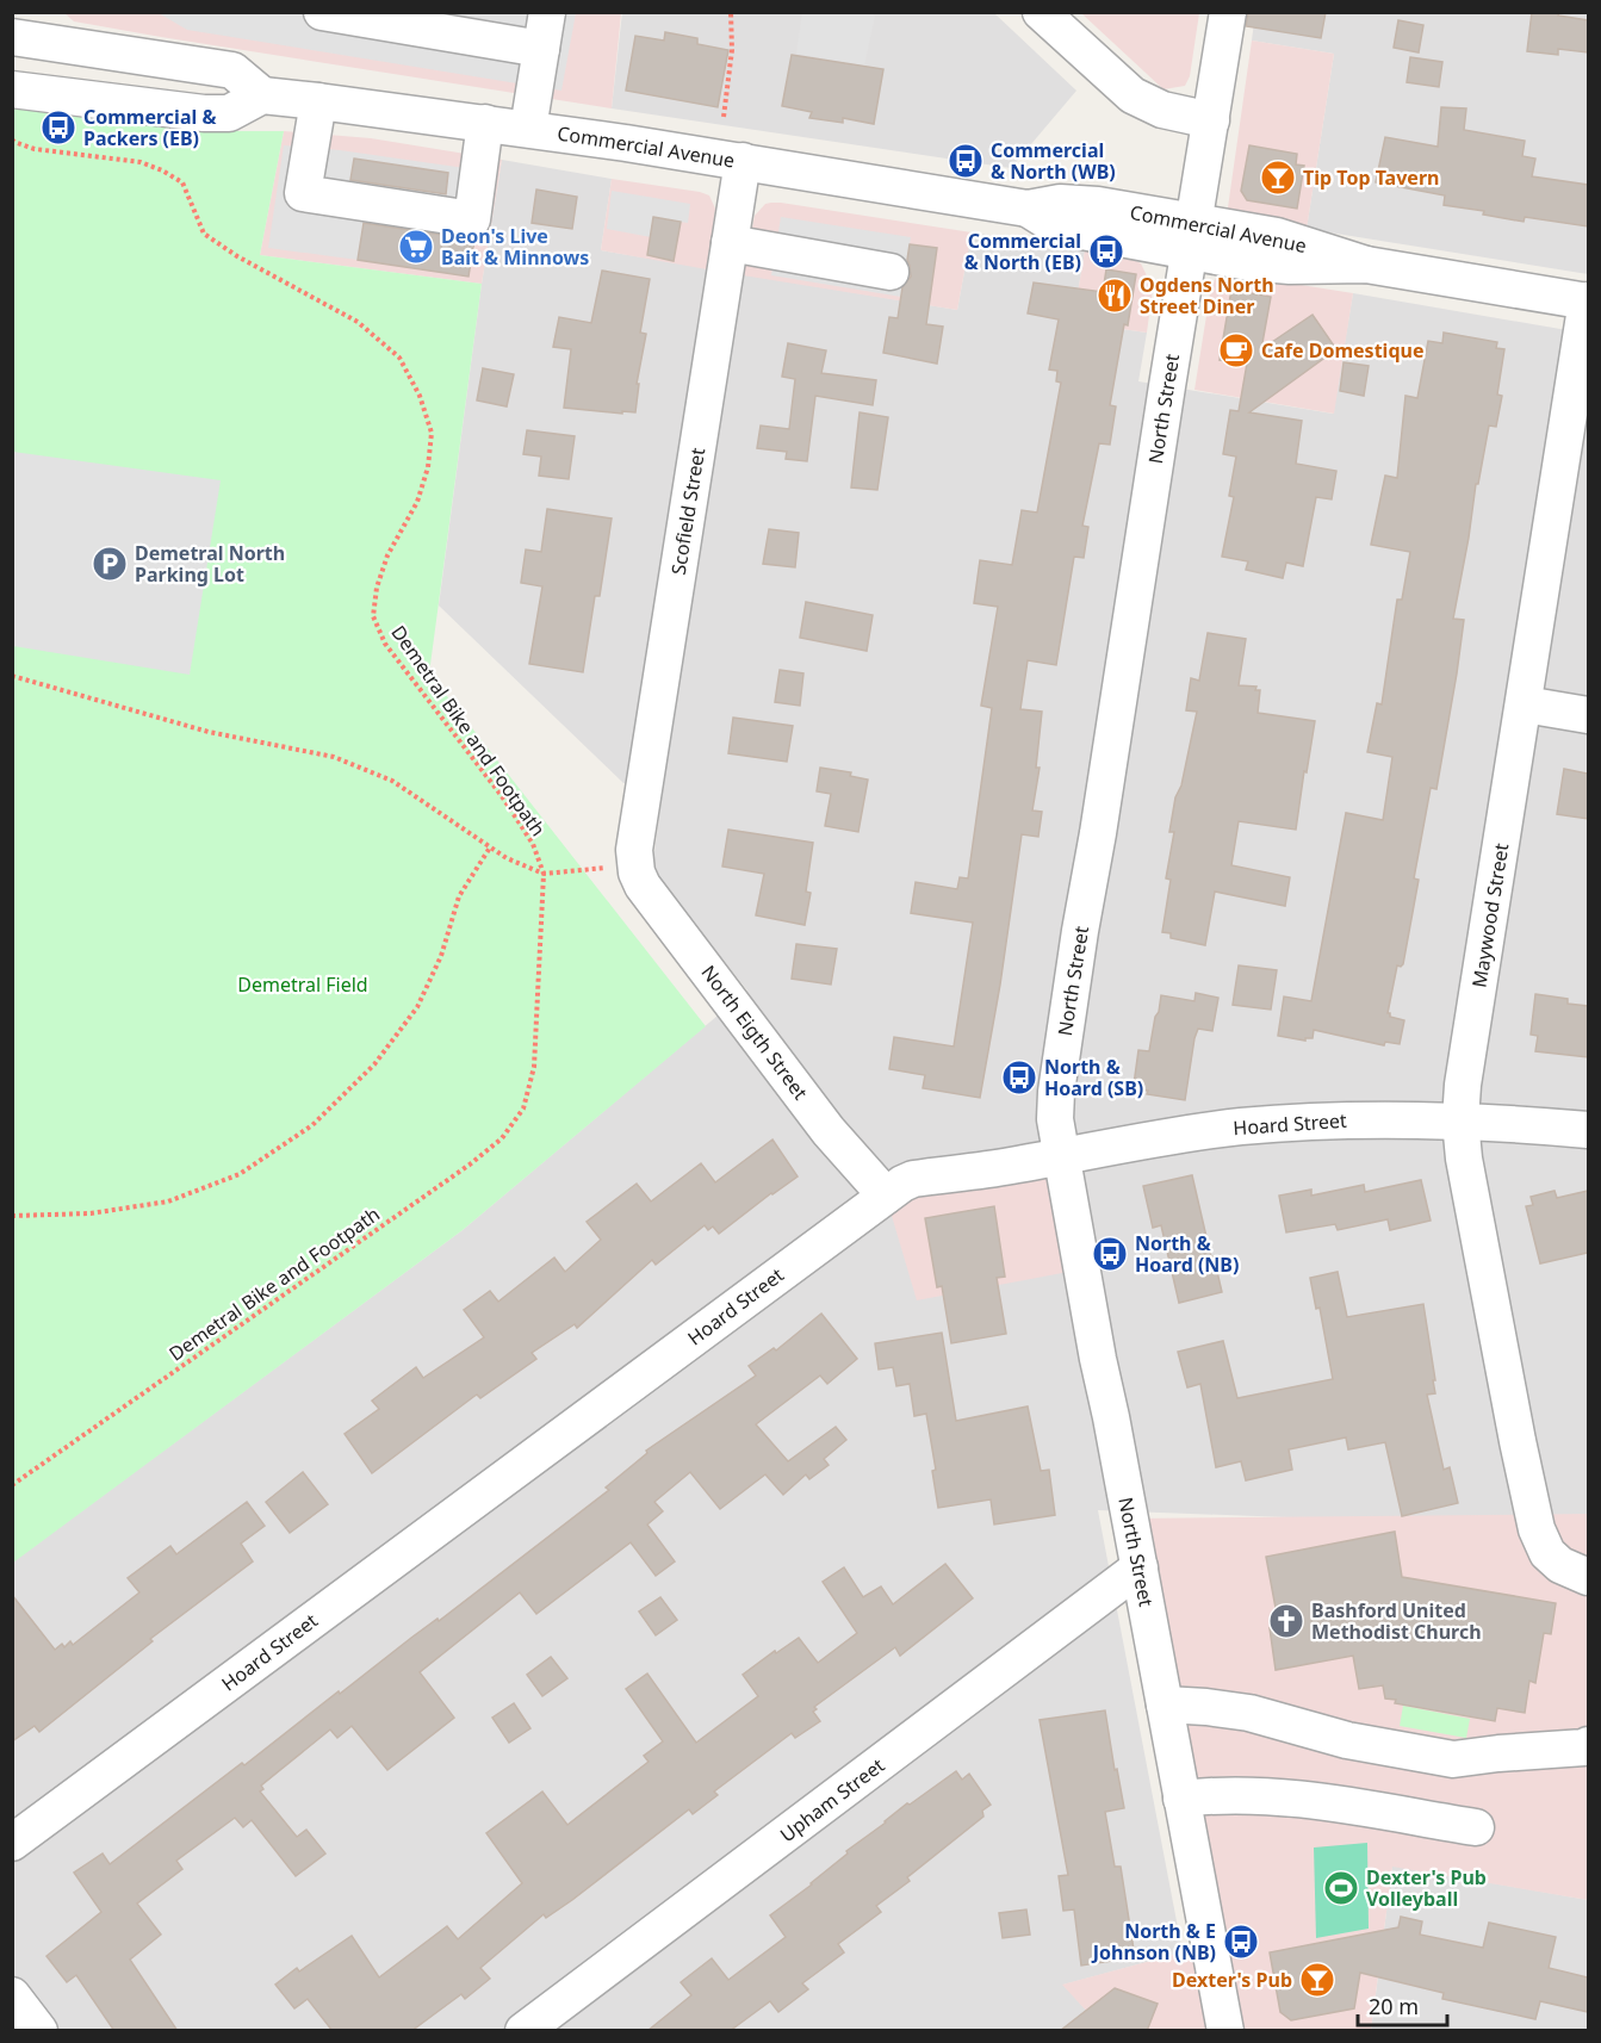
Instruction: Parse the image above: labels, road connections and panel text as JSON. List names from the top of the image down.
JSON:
{
  "streets": {
    "street": [
      "Commercial Avenue",
      "North Street",
      "Scofield Street",
      "Maywood Street",
      "North Eigth Street",
      "Hoard Street",
      "Upham Street"
    ],
    "path": ["Demetral Bike and Footpath"]
  },
  "crossings": [
    ["Commercial Avenue", "North Street"],
    ["Commercial Avenue", "Scofield Street"],
    ["Commercial Avenue", "Maywood Street"],
    ["North Street", "Hoard Street"],
    ["North Street", "Upham Street"],
    ["Scofield Street", "North Eigth Street"],
    ["Maywood Street", "Hoard Street"],
    ["North Eigth Street", "Hoard Street"]
  ],
  "parks": ["Demetral Field"],
  "places": {
    "bus stop": [
      "Commercial & Packers (EB)",
      "Commercial & North (WB)",
      "Commercial & North (EB)",
      "North & Hoard (SB)",
      "North & Hoard (NB)",
      "North & E Johnson (NB)"
    ],
    "bar": ["Tip Top Tavern", "Dexter's Pub"],
    "supermarket": ["Deon's Live Bait & Minnows"],
    "restaurant": ["Ogdens North Street Diner"],
    "cafe": ["Cafe Domestique"],
    "parking": ["Demetral North Parking Lot"],
    "church": ["Bashford United Methodist Church"],
    "sports": ["Dexter's Pub Volleyball"]
  },
  "scale_bar": "20 m"
}
